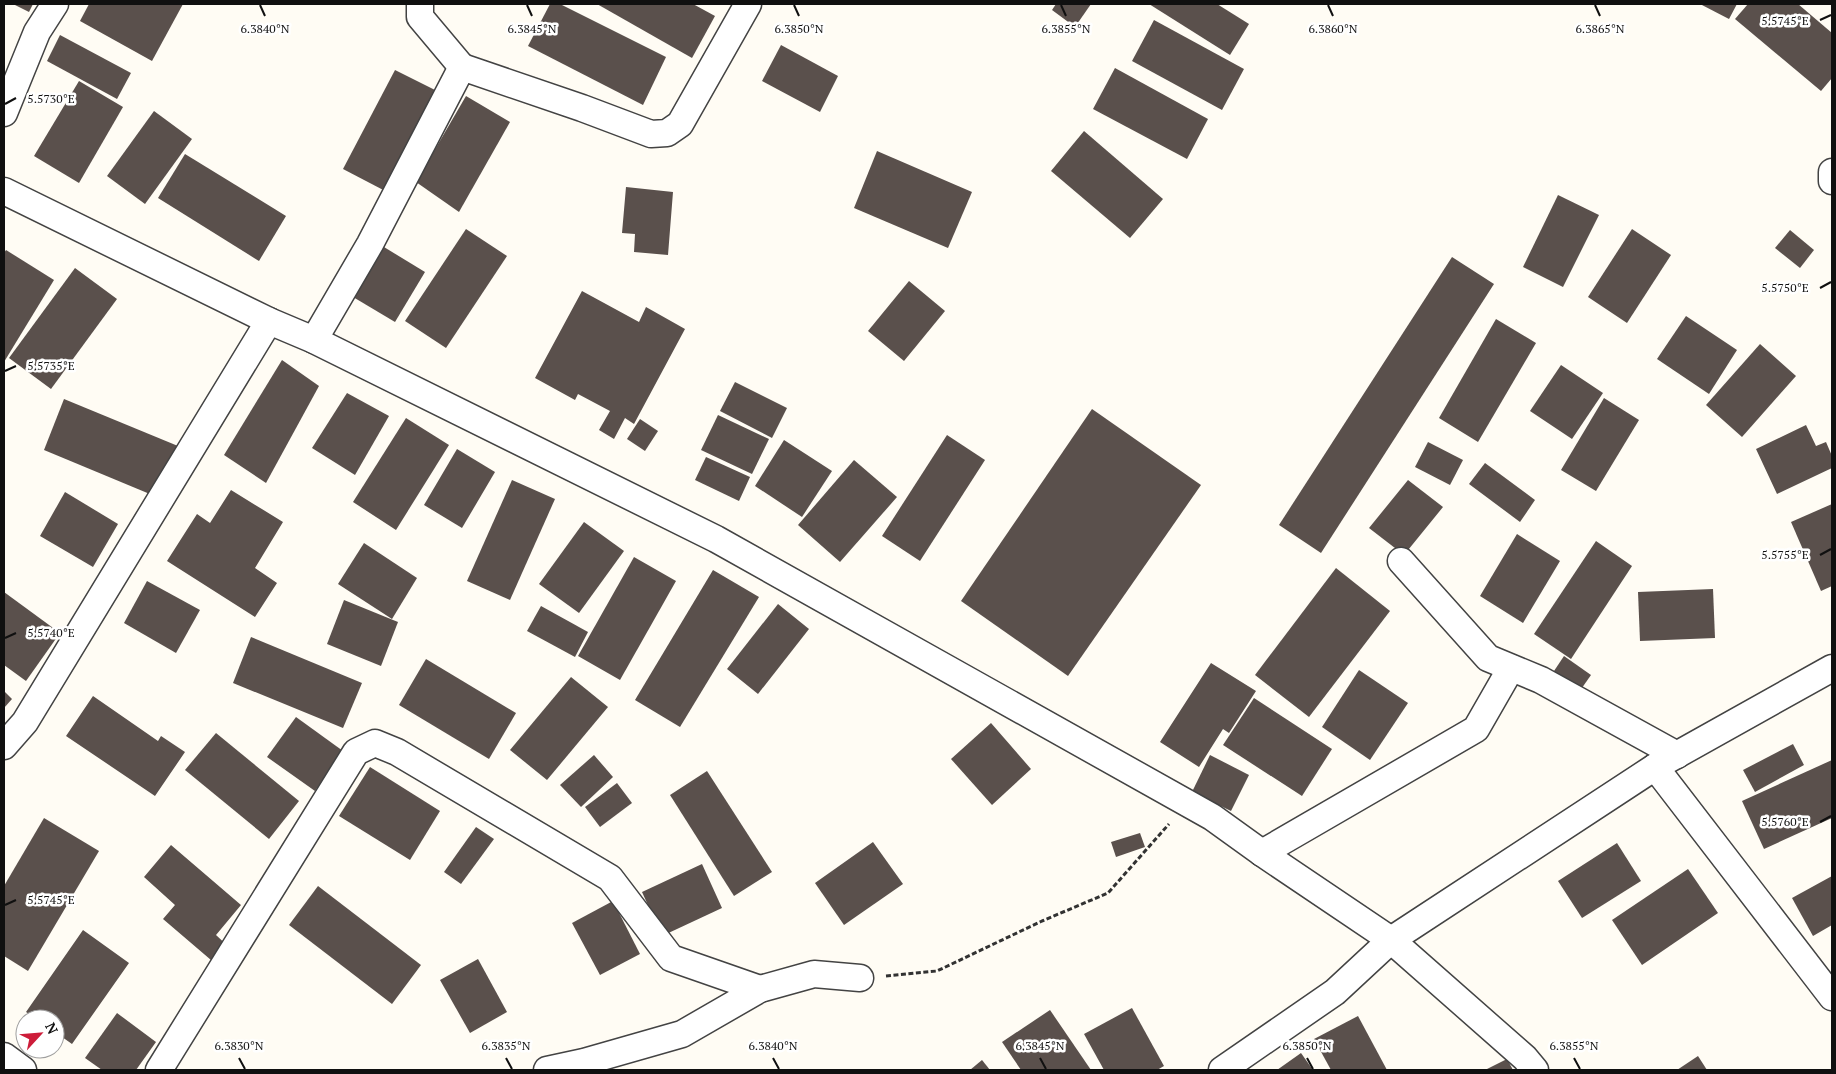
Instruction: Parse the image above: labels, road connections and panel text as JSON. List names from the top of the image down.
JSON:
{
  "north": "top right",
  "coordinates": [
    "5.5745°E",
    "6.3840°N",
    "6.3845°N",
    "6.3850°N",
    "6.3855°N",
    "6.3860°N",
    "6.3865°N",
    "5.5730°E",
    "5.5750°E",
    "5.5735°E",
    "5.5755°E",
    "5.5740°E",
    "5.5760°E",
    "6.3830°N",
    "6.3835°N"
  ]
}
